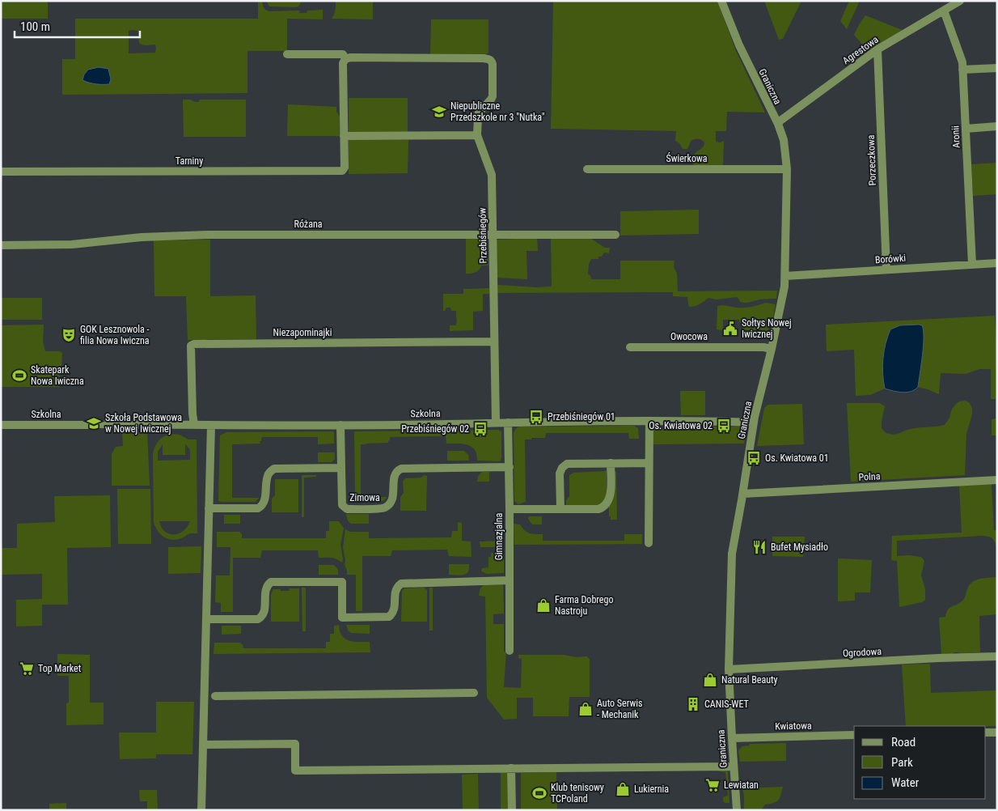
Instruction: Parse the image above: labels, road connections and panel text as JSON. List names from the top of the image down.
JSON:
{
  "streets": {
    "street": [
      "Agrestowa",
      "Graniczna",
      "Aronii",
      "Świerkowa",
      "Porzeczkowa",
      "Tarniny",
      "Różana",
      "Przebiśniegów",
      "Borówki",
      "Niezapominajki",
      "Owocowa",
      "Szkolna",
      "Polna",
      "Zimowa",
      "Gimnazjalna",
      "Ogrodowa",
      "Kwiatowa"
    ]
  },
  "crossings": [
    ["Agrestowa", "Graniczna"],
    ["Agrestowa", "Aronii"],
    ["Agrestowa", "Porzeczkowa"],
    ["Graniczna", "Świerkowa"],
    ["Graniczna", "Borówki"],
    ["Graniczna", "Owocowa"],
    ["Graniczna", "Szkolna"],
    ["Graniczna", "Polna"],
    ["Graniczna", "Ogrodowa"],
    ["Graniczna", "Kwiatowa"],
    ["Aronii", "Borówki"],
    ["Porzeczkowa", "Borówki"],
    ["Tarniny", "Przebiśniegów"],
    ["Różana", "Przebiśniegów"],
    ["Przebiśniegów", "Niezapominajki"],
    ["Przebiśniegów", "Szkolna"],
    ["Niezapominajki", "Szkolna"],
    ["Szkolna", "Zimowa"],
    ["Szkolna", "Gimnazjalna"],
    ["Zimowa", "Gimnazjalna"]
  ],
  "places": {
    "school or university": ["Niepubliczne Przedszkole nr 3 \"Nutka\"", "Szkoła Podstawowa w Nowej Iwicznej"],
    "public building": ["Sołtys Nowej Iwicznej"],
    "theatre": ["GOK Lesznowola - filia Nowa Iwiczna"],
    "sports": ["Skatepark Nowa Iwiczna", "Klub tenisowy TCPoland"],
    "bus stop": [
      "Przebiśniegów 01",
      "Os. Kwiatowa 02",
      "Przebiśniegów 02",
      "Os. Kwiatowa 01"
    ],
    "restaurant": ["Bufet Mysiadło"],
    "shop": [
      "Farma Dobrego Nastroju",
      "Natural Beauty",
      "Auto Serwis - Mechanik",
      "Lukiernia"
    ],
    "supermarket": ["Top Market", "Lewiatan"],
    "building": ["CANIS-WET"]
  },
  "legend": ["Road", "Park", "Water"],
  "scale_bar": "100 m"
}
